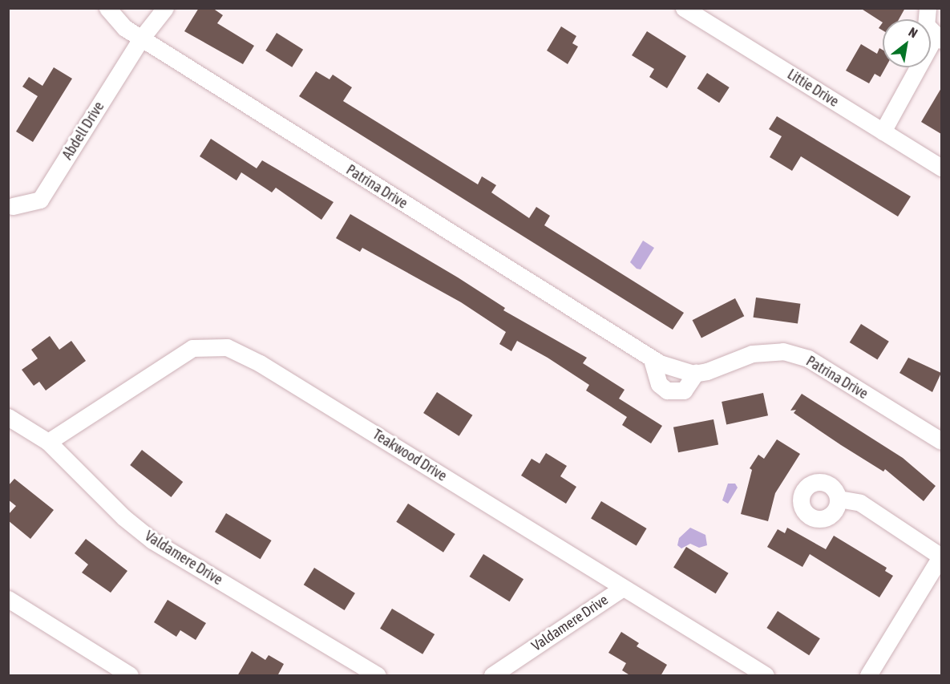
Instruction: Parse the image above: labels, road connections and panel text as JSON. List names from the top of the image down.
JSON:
{
  "streets": {
    "street": [
      "Littie Drive",
      "Abdell Drive",
      "Patrina Drive",
      "Teakwood Drive",
      "Valdamere Drive"
    ]
  },
  "crossings": [
    ["Abdell Drive", "Patrina Drive"],
    ["Teakwood Drive", "Valdamere Drive"]
  ],
  "north": "top right"
}
